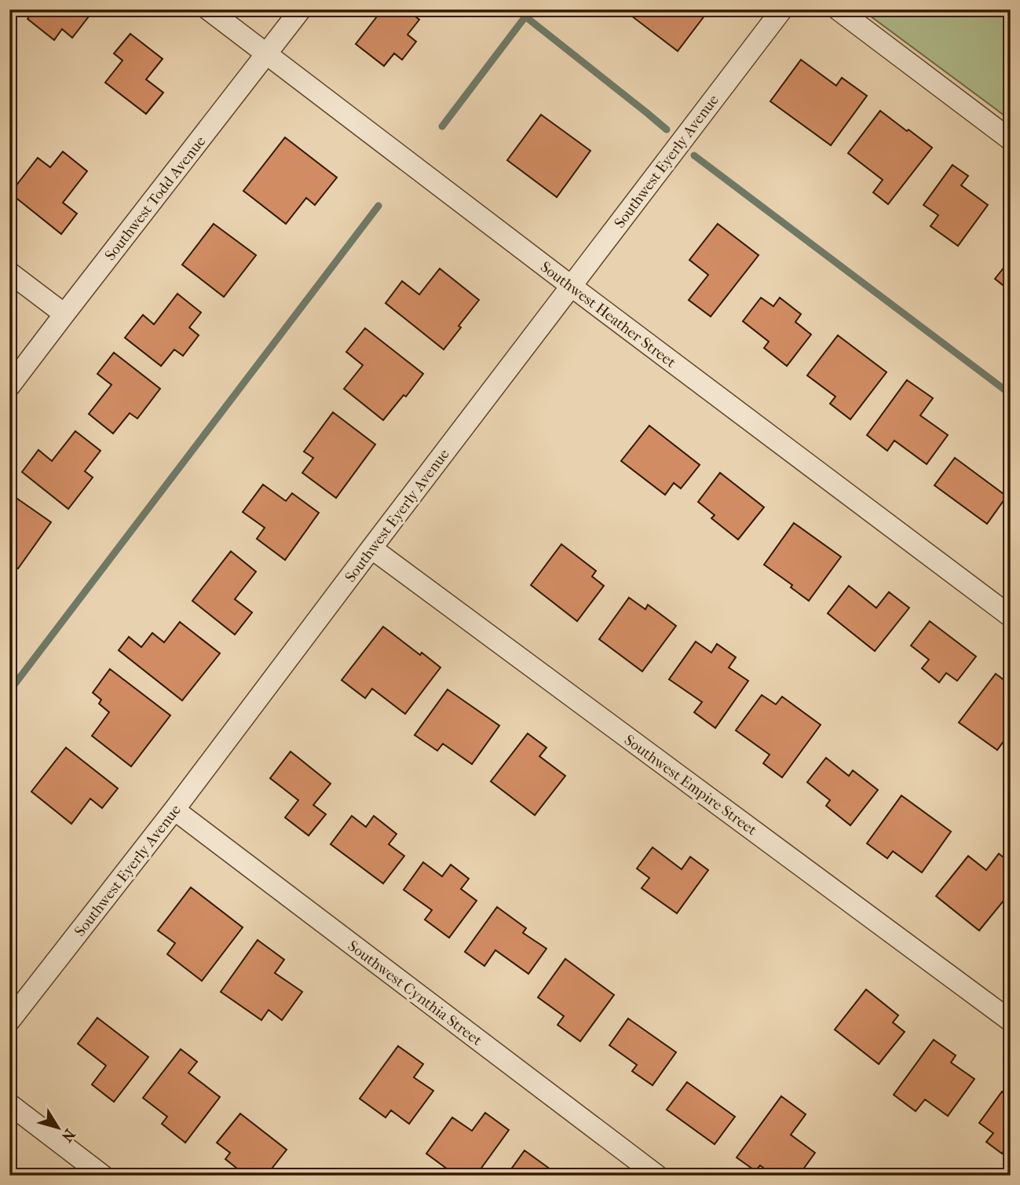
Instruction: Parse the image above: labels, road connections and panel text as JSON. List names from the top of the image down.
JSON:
{
  "streets": {
    "street": [
      "Southwest Eyerly Avenue",
      "Southwest Todd Avenue",
      "Southwest Heather Street",
      "Southwest Empire Street",
      "Southwest Cynthia Street"
    ]
  },
  "crossings": [
    ["Southwest Eyerly Avenue", "Southwest Heather Street"],
    ["Southwest Eyerly Avenue", "Southwest Empire Street"],
    ["Southwest Eyerly Avenue", "Southwest Cynthia Street"],
    ["Southwest Todd Avenue", "Southwest Heather Street"]
  ],
  "north": "bottom right"
}
